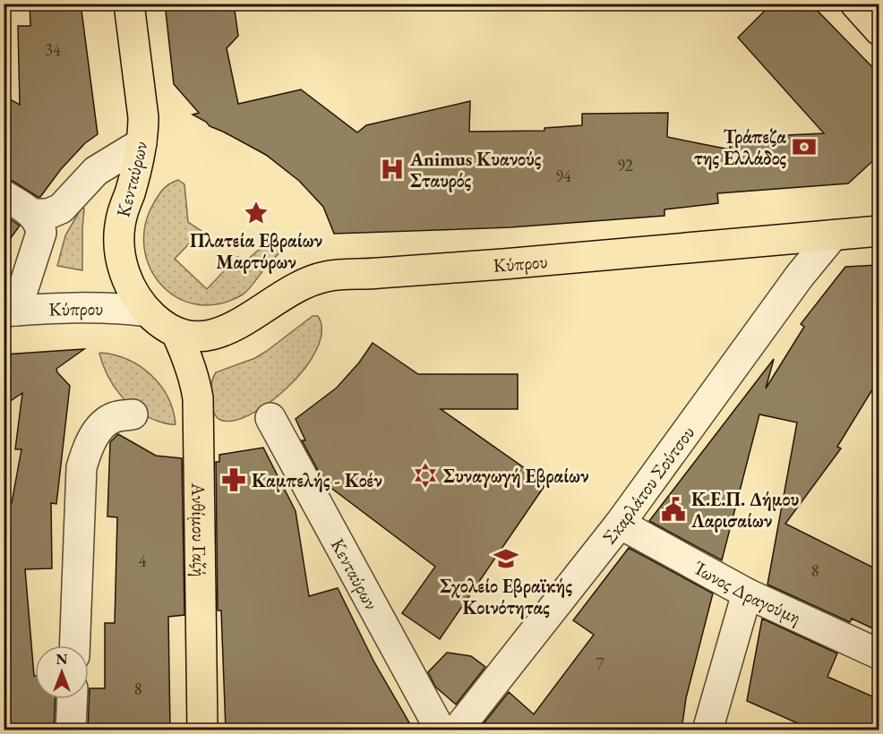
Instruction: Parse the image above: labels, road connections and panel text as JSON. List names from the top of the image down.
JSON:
{
  "streets": {
    "main road": ["Κενταύρων", "Κύπρου", "Ανθίμου Γαζή"],
    "street": ["Σκαρλάτου Σούτσου", "Ίωνος Δραγούμη"]
  },
  "crossings": [
    ["Κενταύρων", "Κύπρου"],
    ["Κενταύρων", "Ανθίμου Γαζή"],
    ["Κύπρου", "Σκαρλάτου Σούτσου"],
    ["Κύπρου", "Ανθίμου Γαζή"],
    ["Σκαρλάτου Σούτσου", "Ίωνος Δραγούμη"]
  ],
  "places": {
    "bank": ["Τράπεζα της Ελλάδος"],
    "hospital": ["Animus Κυανούς Σταυρός"],
    "place": ["Πλατεία Εβραίων Μαρτύρων"],
    "synagogue": ["Συναγωγή Εβραίων"],
    "pharmacy": ["Καμπελής - Κοέν"],
    "public building": ["Κ.Ε.Π. Δήμου Λαρισαίων"],
    "school or university": ["Σχολείο Εβραϊκής Κοινότητας"]
  },
  "house_numbers": [
    "34",
    "92",
    "94",
    "4",
    "8",
    "7",
    "8"
  ],
  "north": "top"
}
